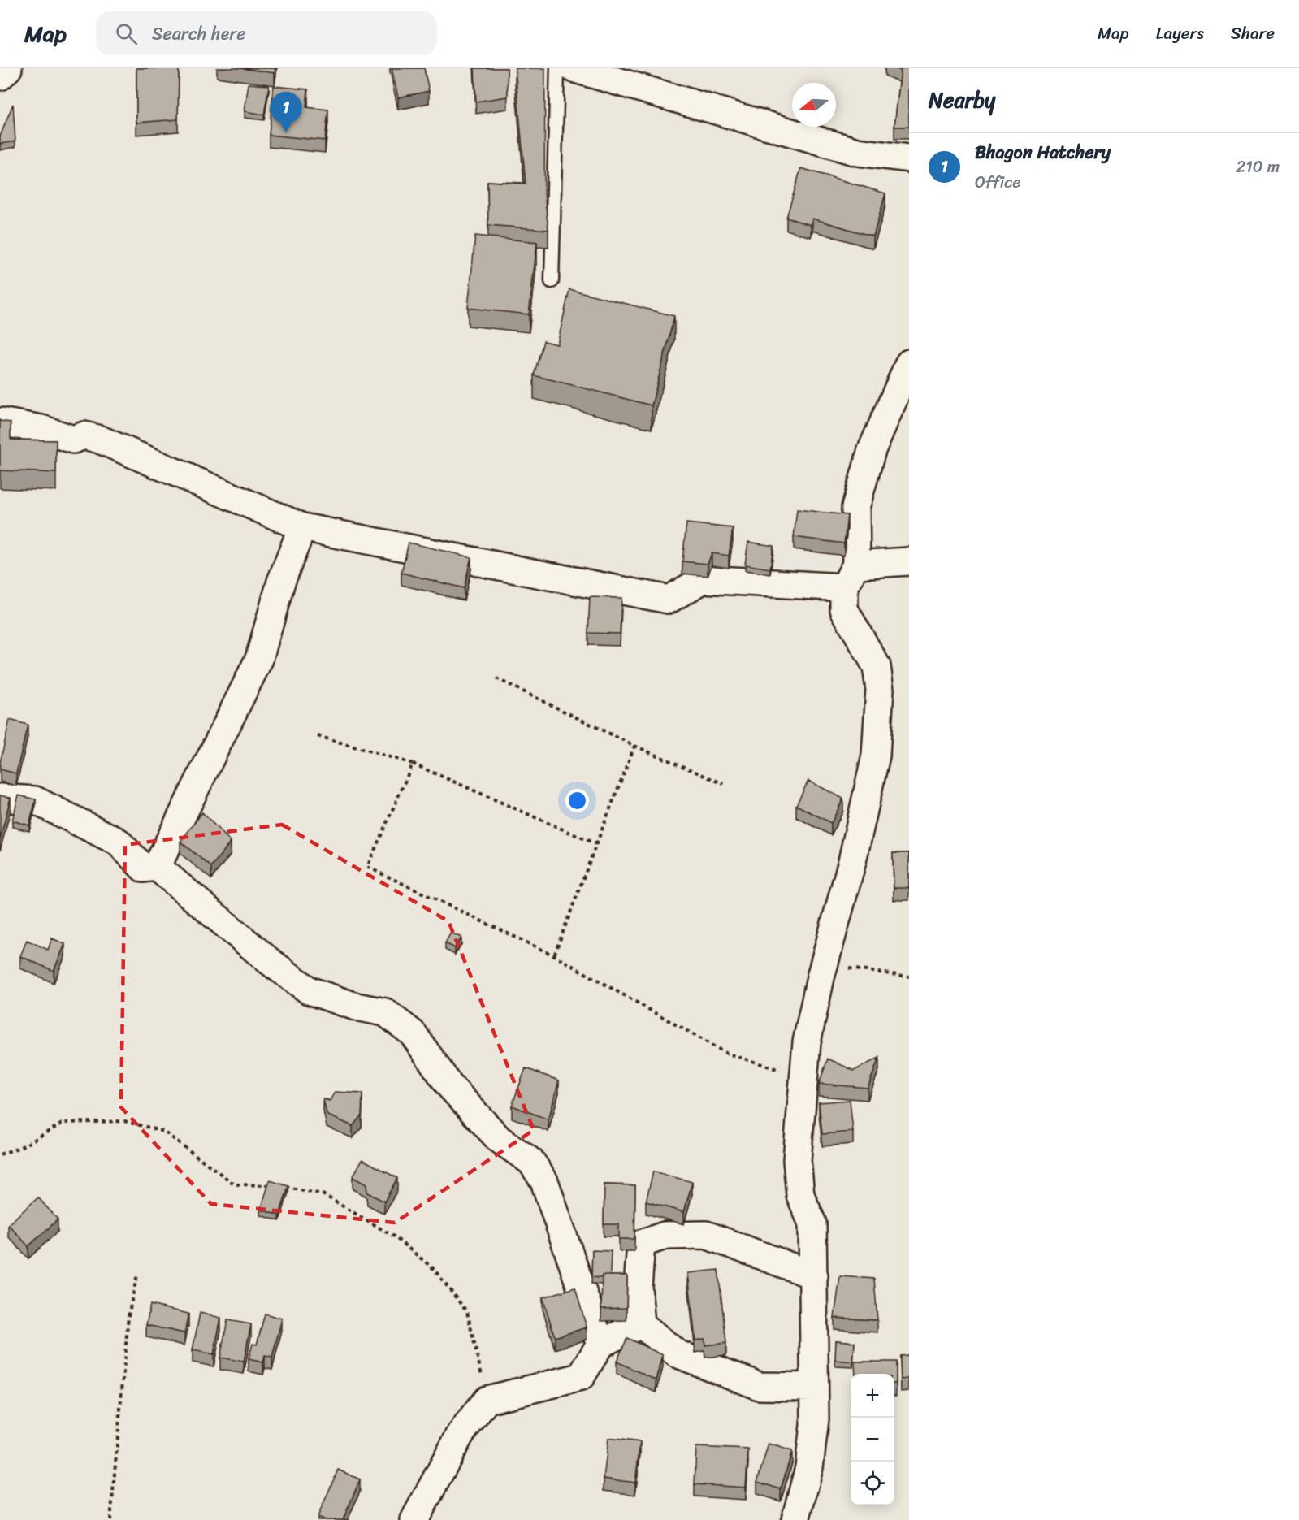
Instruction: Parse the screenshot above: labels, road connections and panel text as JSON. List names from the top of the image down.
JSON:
{
  "north": "left",
  "page": {
    "header": "Map",
    "search": "Search here",
    "nav": ["Map", "Layers", "Share"],
    "heading": "Nearby",
    "pins": "1",
    "list": [
      {
        "mark": "1",
        "name": "Bhagon Hatchery",
        "note": "Office",
        "value": "210 m"
      }
    ],
    "map_buttons": ["+", "−"]
  }
}
